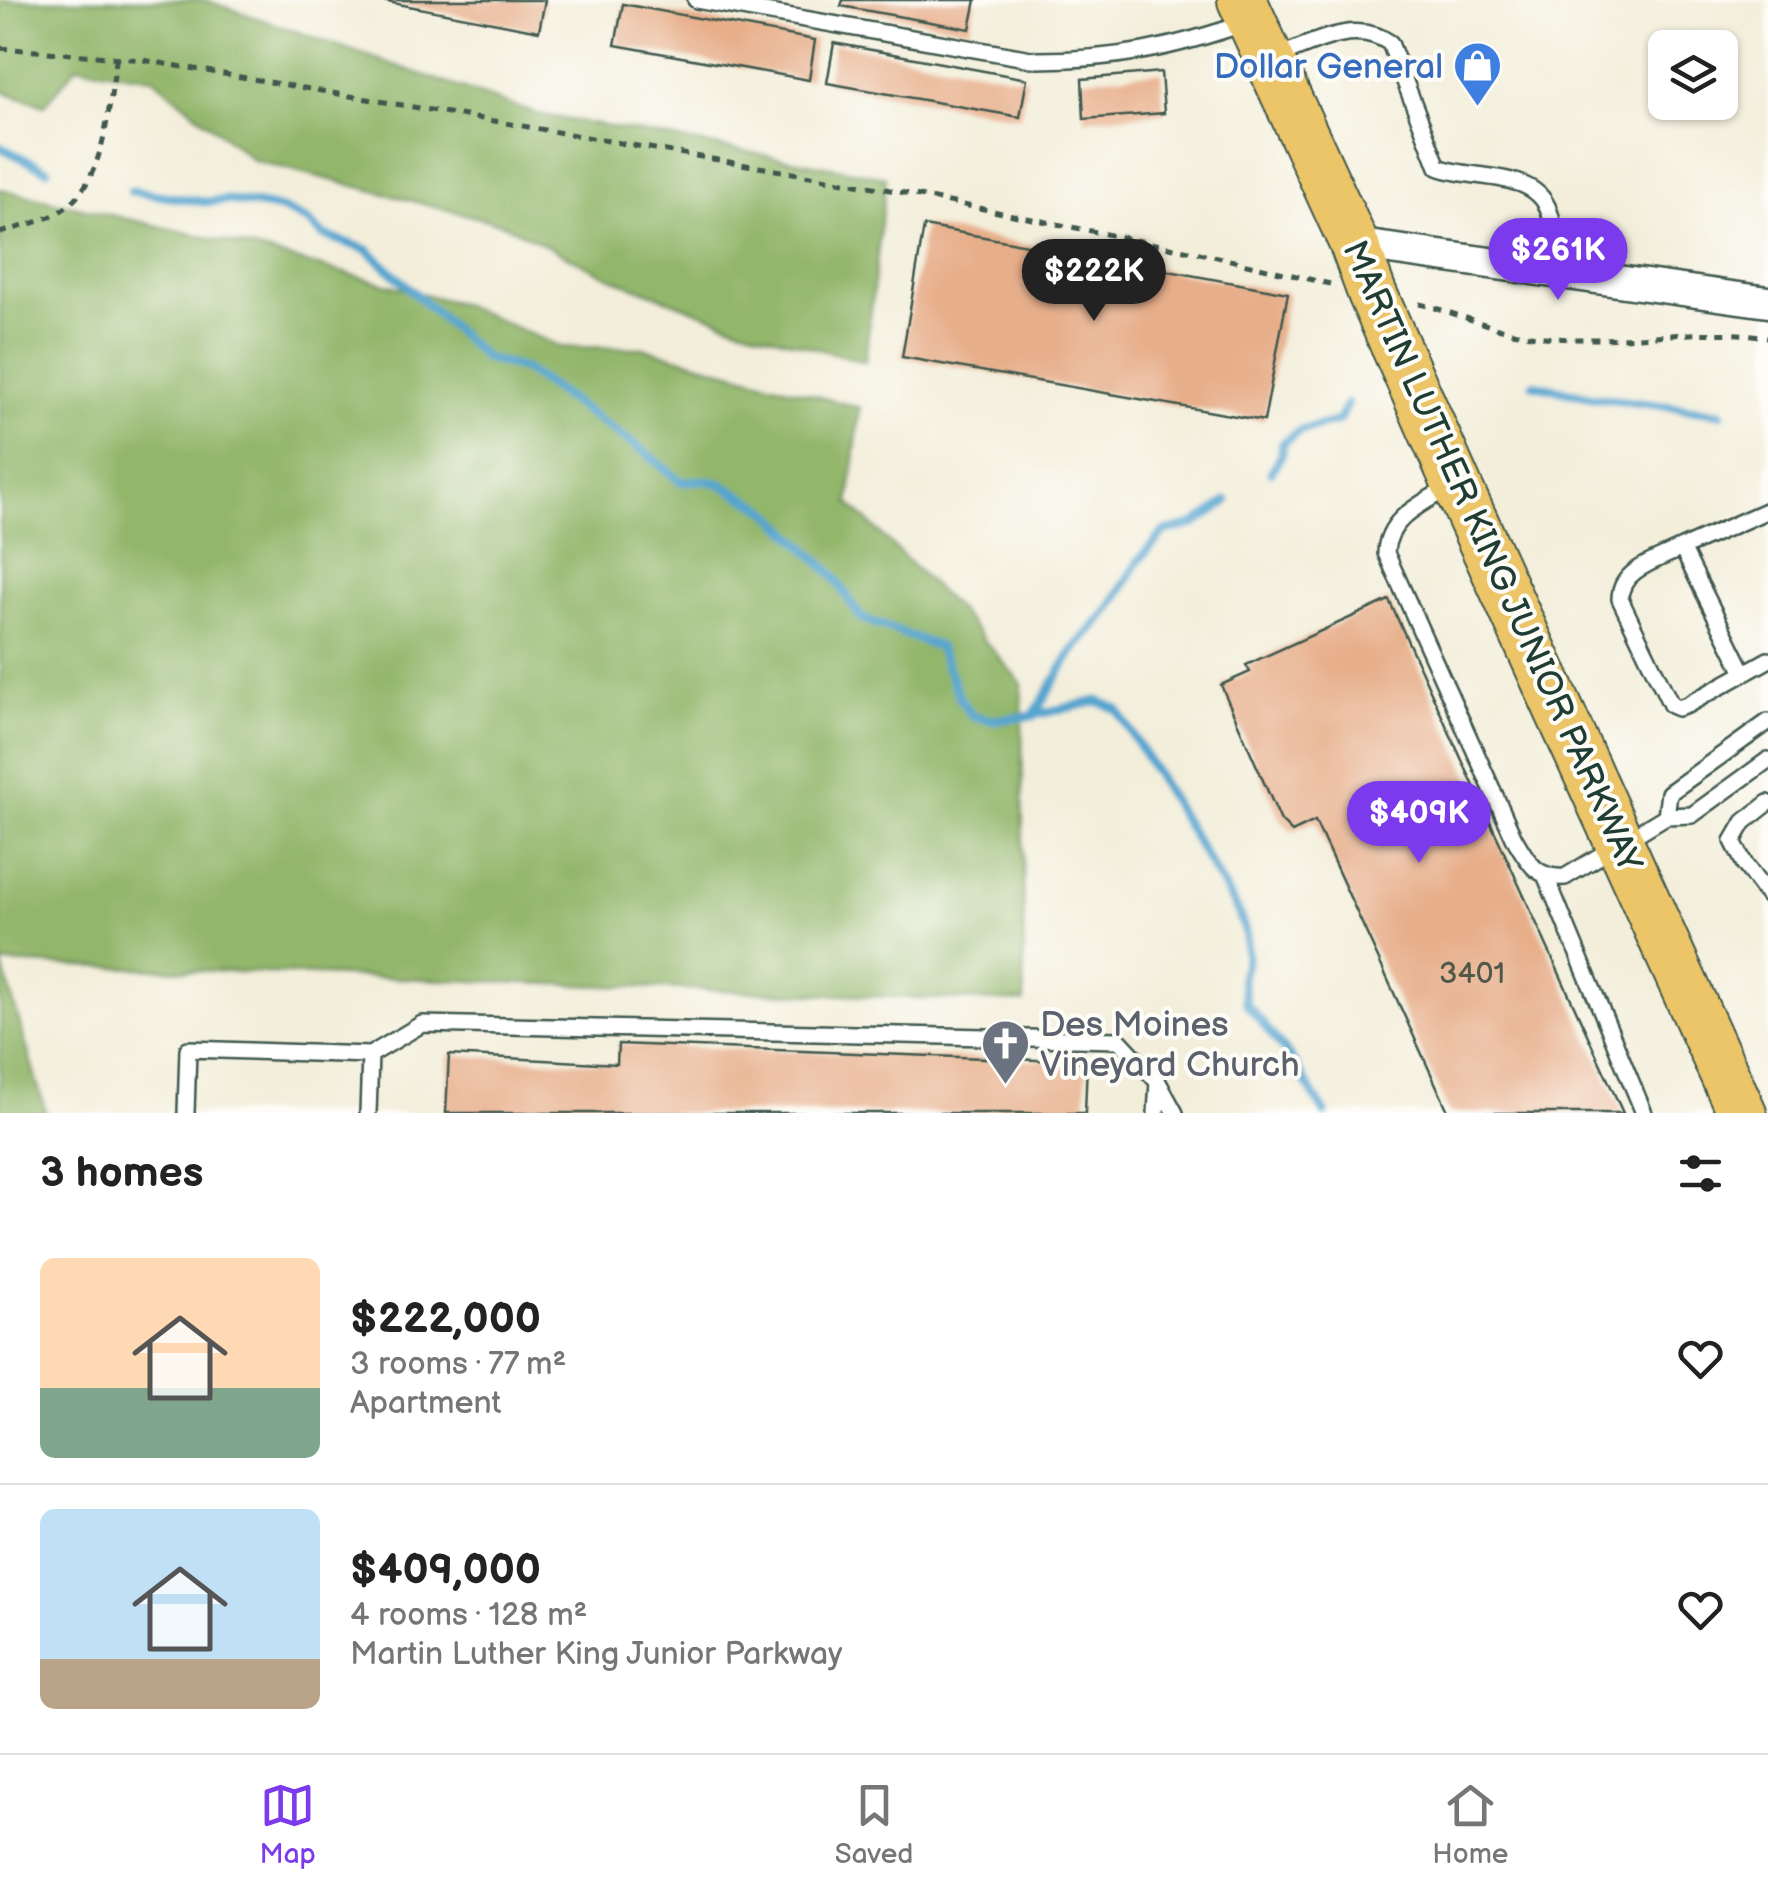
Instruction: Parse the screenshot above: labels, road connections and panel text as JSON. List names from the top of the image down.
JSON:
{
  "streets": {
    "main road": ["MARTIN LUTHER KING JUNIOR PARKWAY"]
  },
  "places": {
    "shop": ["Dollar General"],
    "church": ["Des Moines Vineyard Church"]
  },
  "house_numbers": ["3401"],
  "page": {
    "price": ["$261K", "$222K", "$409K"],
    "heading": "3 homes",
    "list": [
      {
        "name": "$222,000",
        "note": "3 rooms · 77 m² · Apartment"
      },
      {
        "name": "$409,000",
        "note": "4 rooms · 128 m² · Martin Luther King Junior Parkway"
      }
    ],
    "tabs": ["Map", "Saved", "Home"]
  }
}
